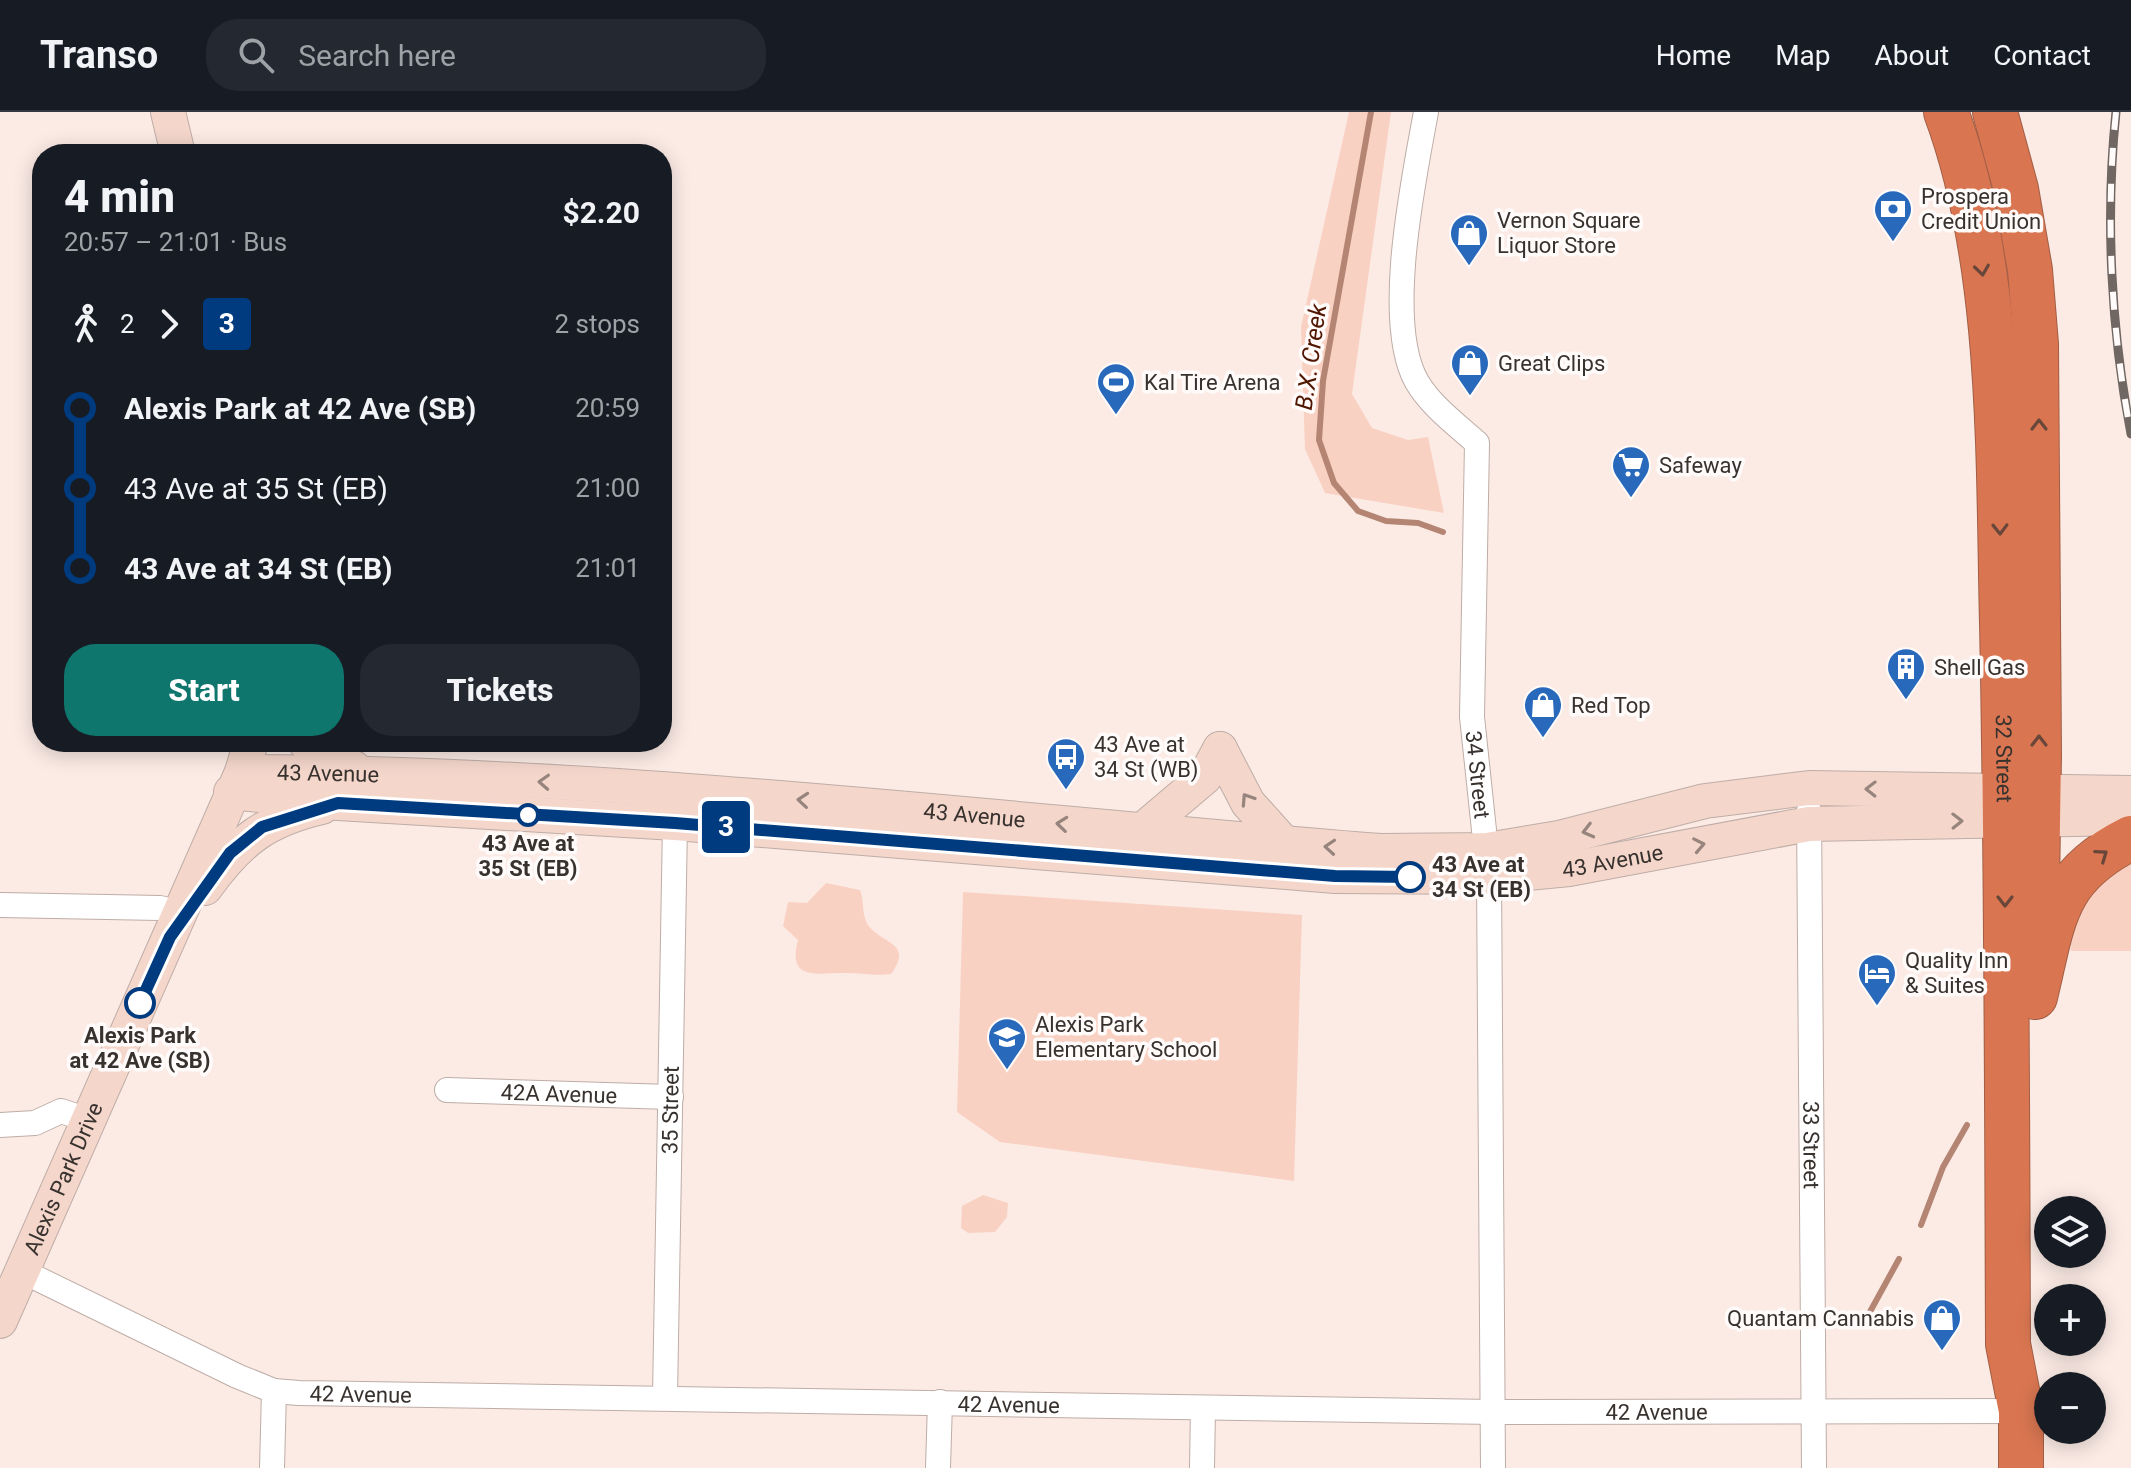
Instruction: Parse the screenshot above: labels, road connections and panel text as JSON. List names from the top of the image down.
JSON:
{
  "streets": {
    "highway": ["32 Street"],
    "street": [
      "43 Avenue",
      "34 Street",
      "42A Avenue",
      "35 Street",
      "33 Street",
      "Alexis Park Drive",
      "42 Avenue"
    ]
  },
  "crossings": [
    ["32 Street", "43 Avenue"],
    ["32 Street", "42 Avenue"],
    ["43 Avenue", "34 Street"],
    ["43 Avenue", "35 Street"],
    ["43 Avenue", "33 Street"],
    ["43 Avenue", "Alexis Park Drive"],
    ["34 Street", "42 Avenue"],
    ["42A Avenue", "35 Street"],
    ["35 Street", "42 Avenue"],
    ["33 Street", "42 Avenue"],
    ["Alexis Park Drive", "42 Avenue"]
  ],
  "water": ["B.X. Creek"],
  "places": {
    "bank": ["Prospera Credit Union"],
    "shop": [
      "Vernon Square Liquor Store",
      "Great Clips",
      "Red Top",
      "Quantam Cannabis"
    ],
    "sports": ["Kal Tire Arena"],
    "supermarket": ["Safeway"],
    "building": ["Shell Gas"],
    "bus stop": ["43 Ave at 34 St (WB)"],
    "other": ["43 Ave at 35 St (EB)", "43 Ave at 34 St (EB)", "Alexis Park at 42 Ave (SB)"],
    "hotel": ["Quality Inn & Suites"],
    "school or university": ["Alexis Park Elementary School"]
  },
  "lines": ["bus line 3"],
  "page": {
    "header": "Transo",
    "search": "Search here",
    "nav": [
      "Home",
      "Map",
      "About",
      "Contact"
    ],
    "on_map": "3",
    "heading": ["4 min", "20:57 – 21:01 · Bus", "$2.20"],
    "legs": ["2", "3", "2 stops"],
    "list": [
      {
        "name": "Alexis Park at 42 Ave (SB)",
        "value": "20:59"
      },
      {
        "name": "43 Ave at 35 St (EB)",
        "value": "21:00"
      },
      {
        "name": "43 Ave at 34 St (EB)",
        "value": "21:01"
      }
    ],
    "buttons": ["Start", "Tickets"],
    "map_buttons": ["+", "−"]
  }
}
